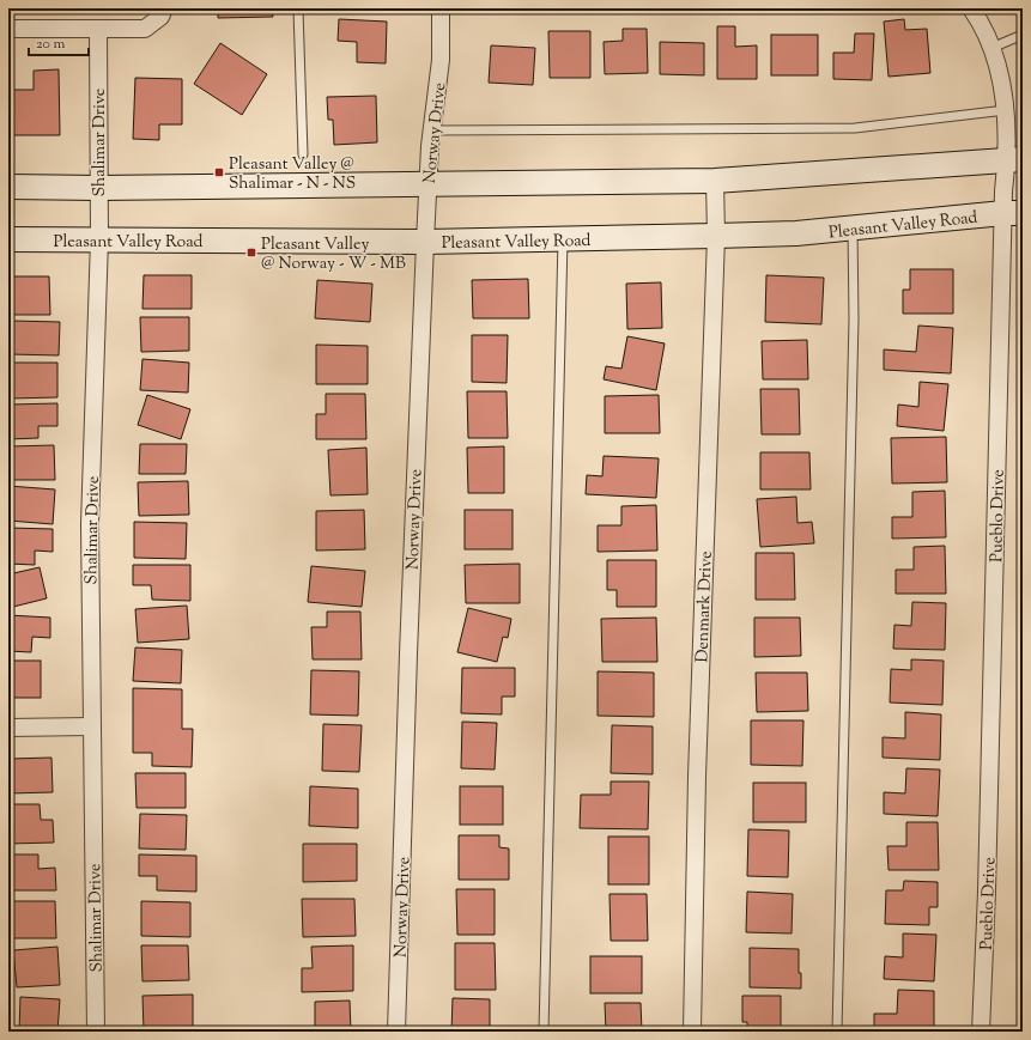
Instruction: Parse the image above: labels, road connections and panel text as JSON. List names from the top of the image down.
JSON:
{
  "streets": {
    "main road": ["Pleasant Valley Road"],
    "street": [
      "Norway Drive",
      "Shalimar Drive",
      "Pueblo Drive",
      "Denmark Drive"
    ]
  },
  "crossings": [
    ["Norway Drive", "Pleasant Valley Road"],
    ["Shalimar Drive", "Pleasant Valley Road"],
    ["Pleasant Valley Road", "Pueblo Drive"],
    ["Pleasant Valley Road", "Denmark Drive"]
  ],
  "places": {
    "transit": ["Pleasant Valley @ Shalimar - N - NS", "Pleasant Valley @ Norway - W - MB"]
  },
  "scale_bar": "20 m"
}
